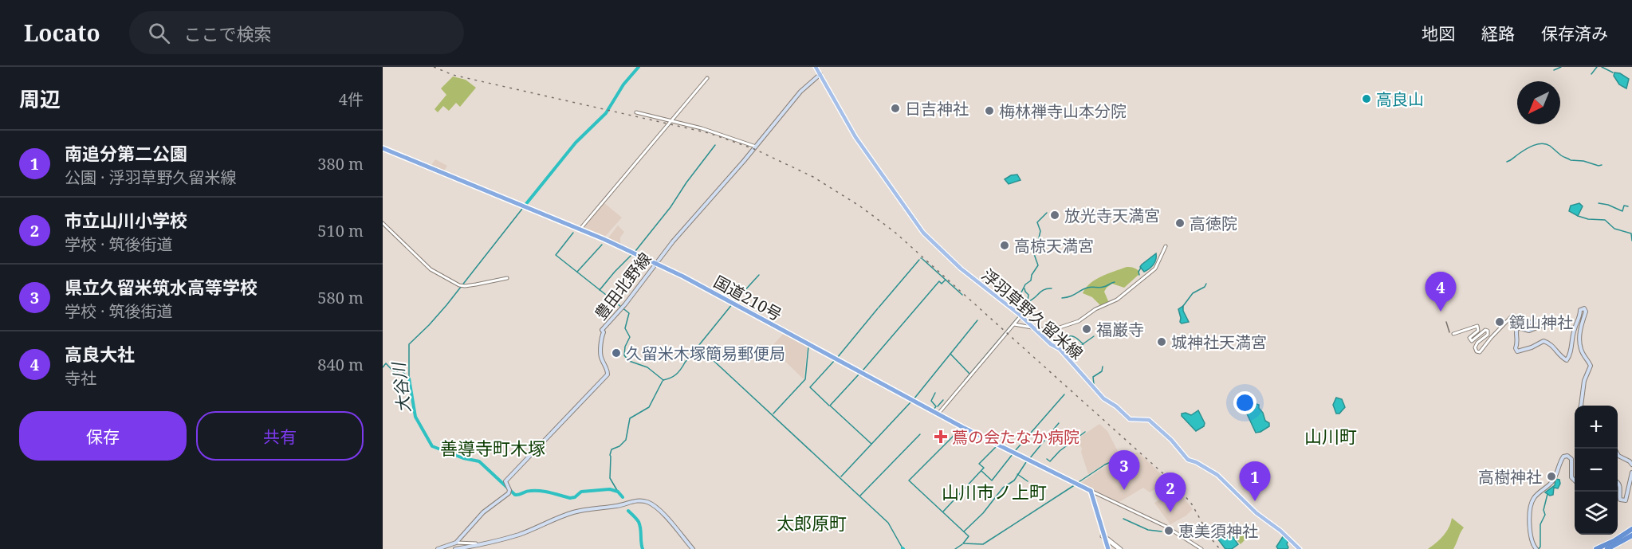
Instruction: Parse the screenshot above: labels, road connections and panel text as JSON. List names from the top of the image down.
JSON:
{
  "streets": {
    "highway": ["国道210号"],
    "main road": ["豊田北野線", "浮羽草野久留米線"]
  },
  "crossings": [
    ["豊田北野線", "国道210号"],
    ["豊田北野線", "浮羽草野久留米線"]
  ],
  "districts": [
    "山川町",
    "善導寺町木塚",
    "山川市ノ上町",
    "太郎原町"
  ],
  "water": ["大谷川"],
  "places": {
    "other": [
      "高良山",
      "日吉神社",
      "梅林禅寺山本分院",
      "放光寺天満宮",
      "高徳院",
      "高椋天満宮",
      "鏡山神社",
      "福巌寺",
      "城神社天満宮",
      "久留米木塚簡易郵便局",
      "高樹神社",
      "恵美須神社"
    ],
    "health": ["蔦の会たなか病院"]
  },
  "north": "bottom left",
  "page": {
    "header": "Locato",
    "search": "ここで検索",
    "nav": ["地図", "経路", "保存済み"],
    "heading": ["周辺", "4件"],
    "list": [
      {
        "mark": "1",
        "name": "南追分第二公園",
        "note": "公園 · 浮羽草野久留米線",
        "value": "380 m"
      },
      {
        "mark": "2",
        "name": "市立山川小学校",
        "note": "学校 · 筑後街道",
        "value": "510 m"
      },
      {
        "mark": "3",
        "name": "県立久留米筑水高等学校",
        "note": "学校 · 筑後街道",
        "value": "580 m"
      },
      {
        "mark": "4",
        "name": "高良大社",
        "note": "寺社",
        "value": "840 m"
      }
    ],
    "pins": [
      "4",
      "3",
      "1",
      "2"
    ],
    "buttons": ["保存", "共有"],
    "map_buttons": ["+", "−"]
  }
}
